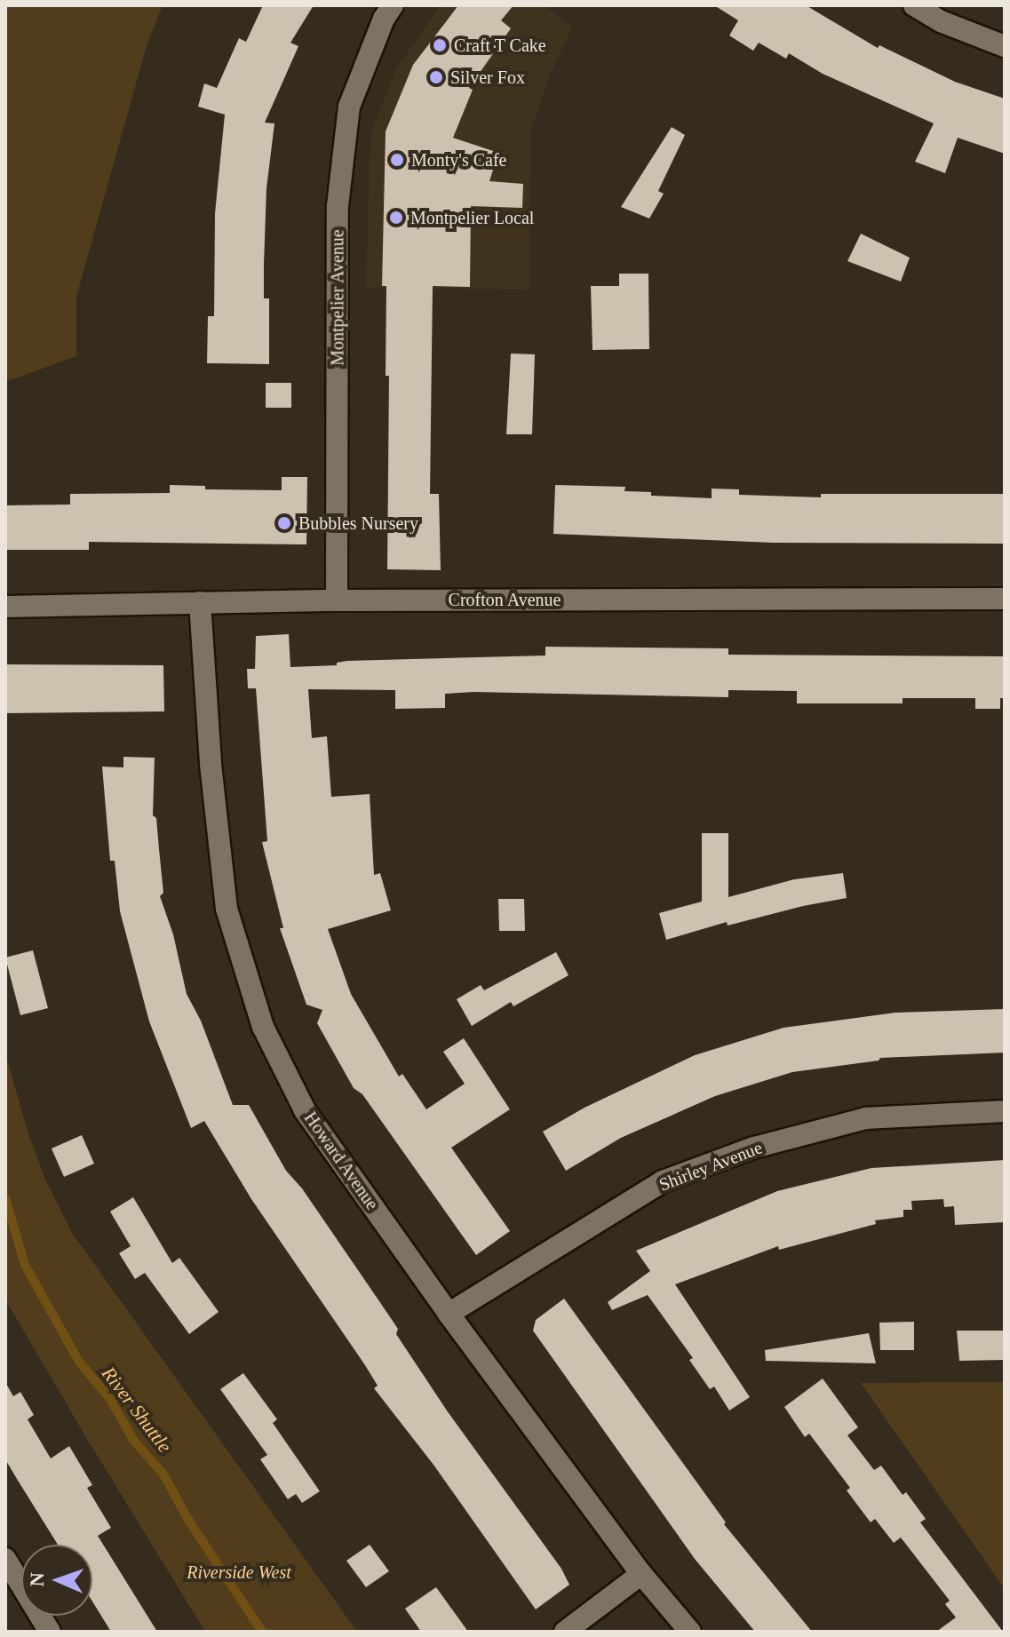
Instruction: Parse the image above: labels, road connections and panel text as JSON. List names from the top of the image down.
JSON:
{
  "streets": {
    "street": [
      "Montpelier Avenue",
      "Crofton Avenue",
      "Howard Avenue",
      "Shirley Avenue"
    ]
  },
  "crossings": [
    ["Montpelier Avenue", "Crofton Avenue"],
    ["Crofton Avenue", "Howard Avenue"],
    ["Howard Avenue", "Shirley Avenue"]
  ],
  "water": ["River Shuttle"],
  "parks": ["Riverside West"],
  "places": [
    "Craft T Cake",
    "Silver Fox",
    "Monty's Cafe",
    "Montpelier Local",
    "Bubbles Nursery"
  ],
  "north": "left"
}
